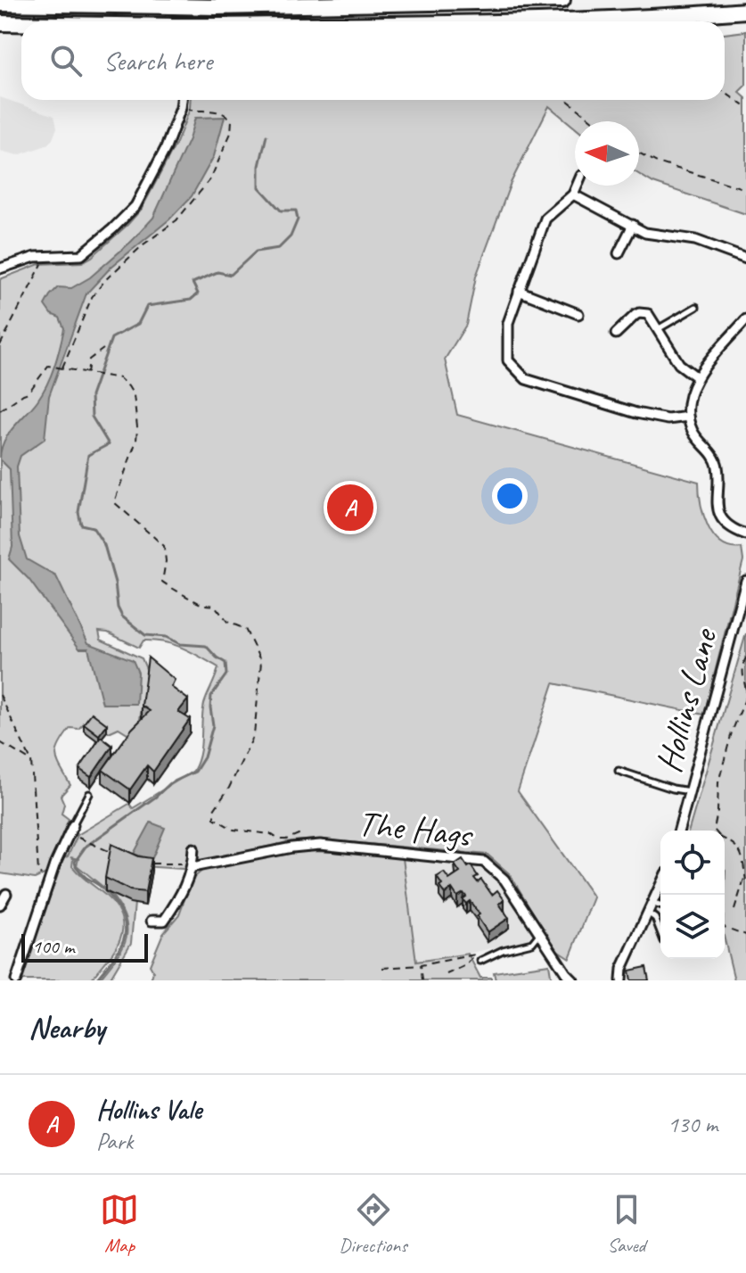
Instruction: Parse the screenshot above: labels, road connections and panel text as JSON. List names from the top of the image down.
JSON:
{
  "streets": {
    "street": ["Hollins Lane", "The Hags"]
  },
  "scale_bar": "100 m",
  "north": "left",
  "page": {
    "search": "Search here",
    "pins": "A",
    "scale": "100 m",
    "heading": "Nearby",
    "list": [
      {
        "mark": "A",
        "name": "Hollins Vale",
        "note": "Park",
        "value": "130 m"
      }
    ],
    "nav": ["Map", "Directions", "Saved"]
  }
}
